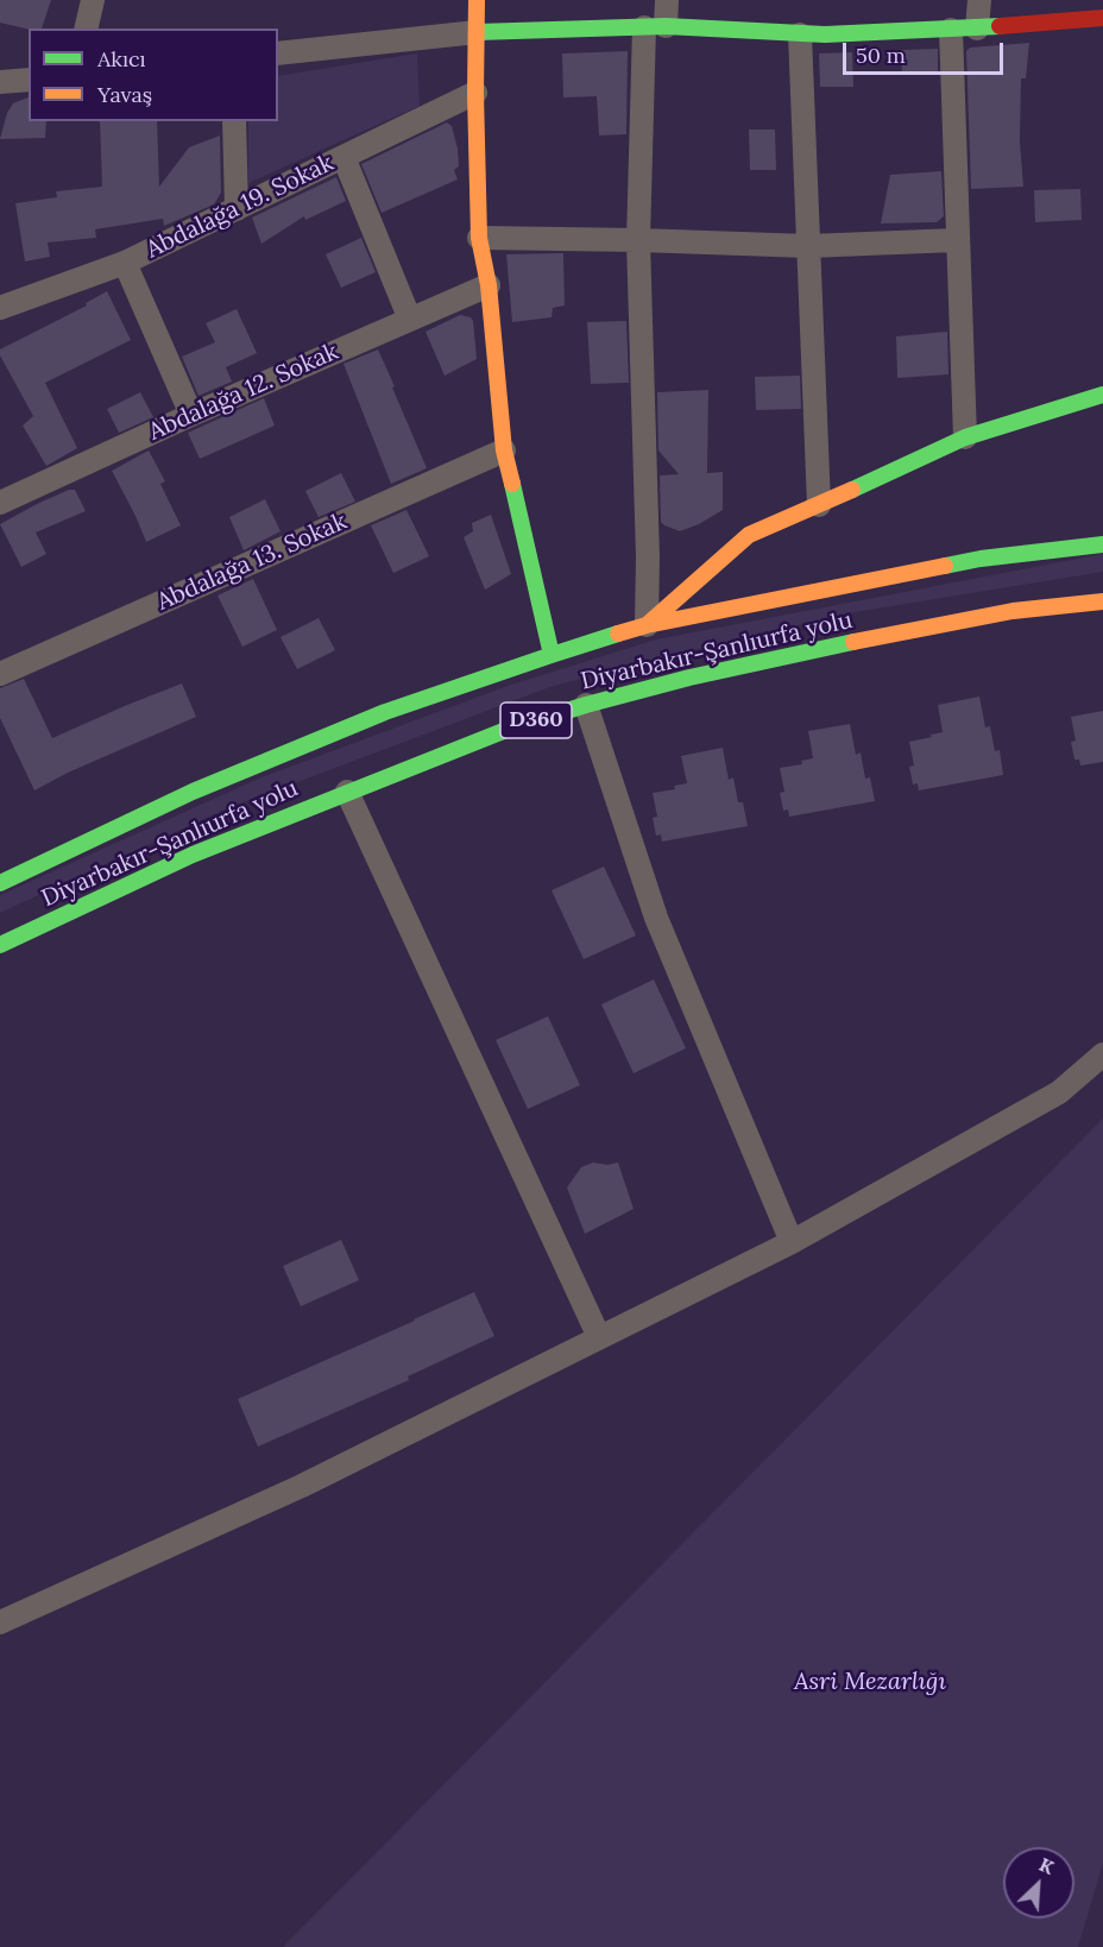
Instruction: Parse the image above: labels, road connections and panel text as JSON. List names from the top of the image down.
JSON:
{
  "streets": {
    "main road": ["Diyarbakır-Şanlıurfa yolu", "D360"],
    "street": ["Abdalağa 19. Sokak", "Abdalağa 12. Sokak", "Abdalağa 13. Sokak"]
  },
  "parks": ["Asri Mezarlığı"],
  "legend": ["Akıcı", "Yavaş"],
  "scale_bar": "50 m",
  "north": "top right"
}
